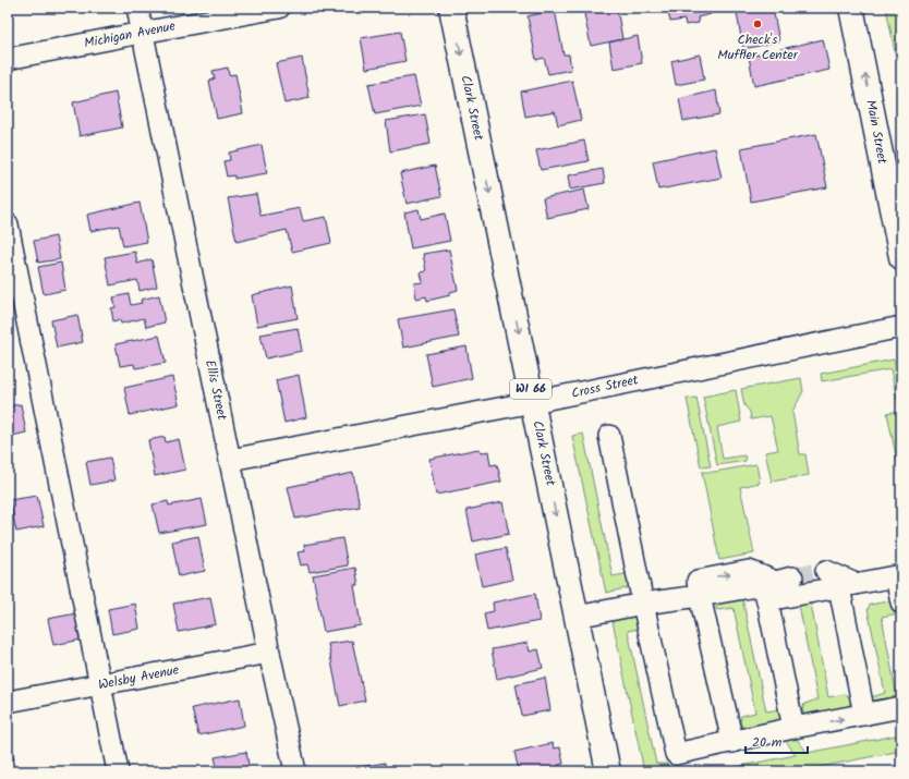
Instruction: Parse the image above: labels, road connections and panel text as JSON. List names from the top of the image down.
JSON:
{
  "streets": {
    "main road": ["Clark Street", "Main Street", "WI 66"],
    "street": [
      "Michigan Avenue",
      "Cross Street",
      "Ellis Street",
      "Welsby Avenue"
    ]
  },
  "crossings": [
    ["Michigan Avenue", "Ellis Street"],
    ["Clark Street", "Cross Street"],
    ["Cross Street", "Ellis Street"],
    ["Ellis Street", "Welsby Avenue"]
  ],
  "one_way": ["Clark Street", "Main Street"],
  "places": ["Check's Muffler Center"],
  "scale_bar": "20 m"
}
